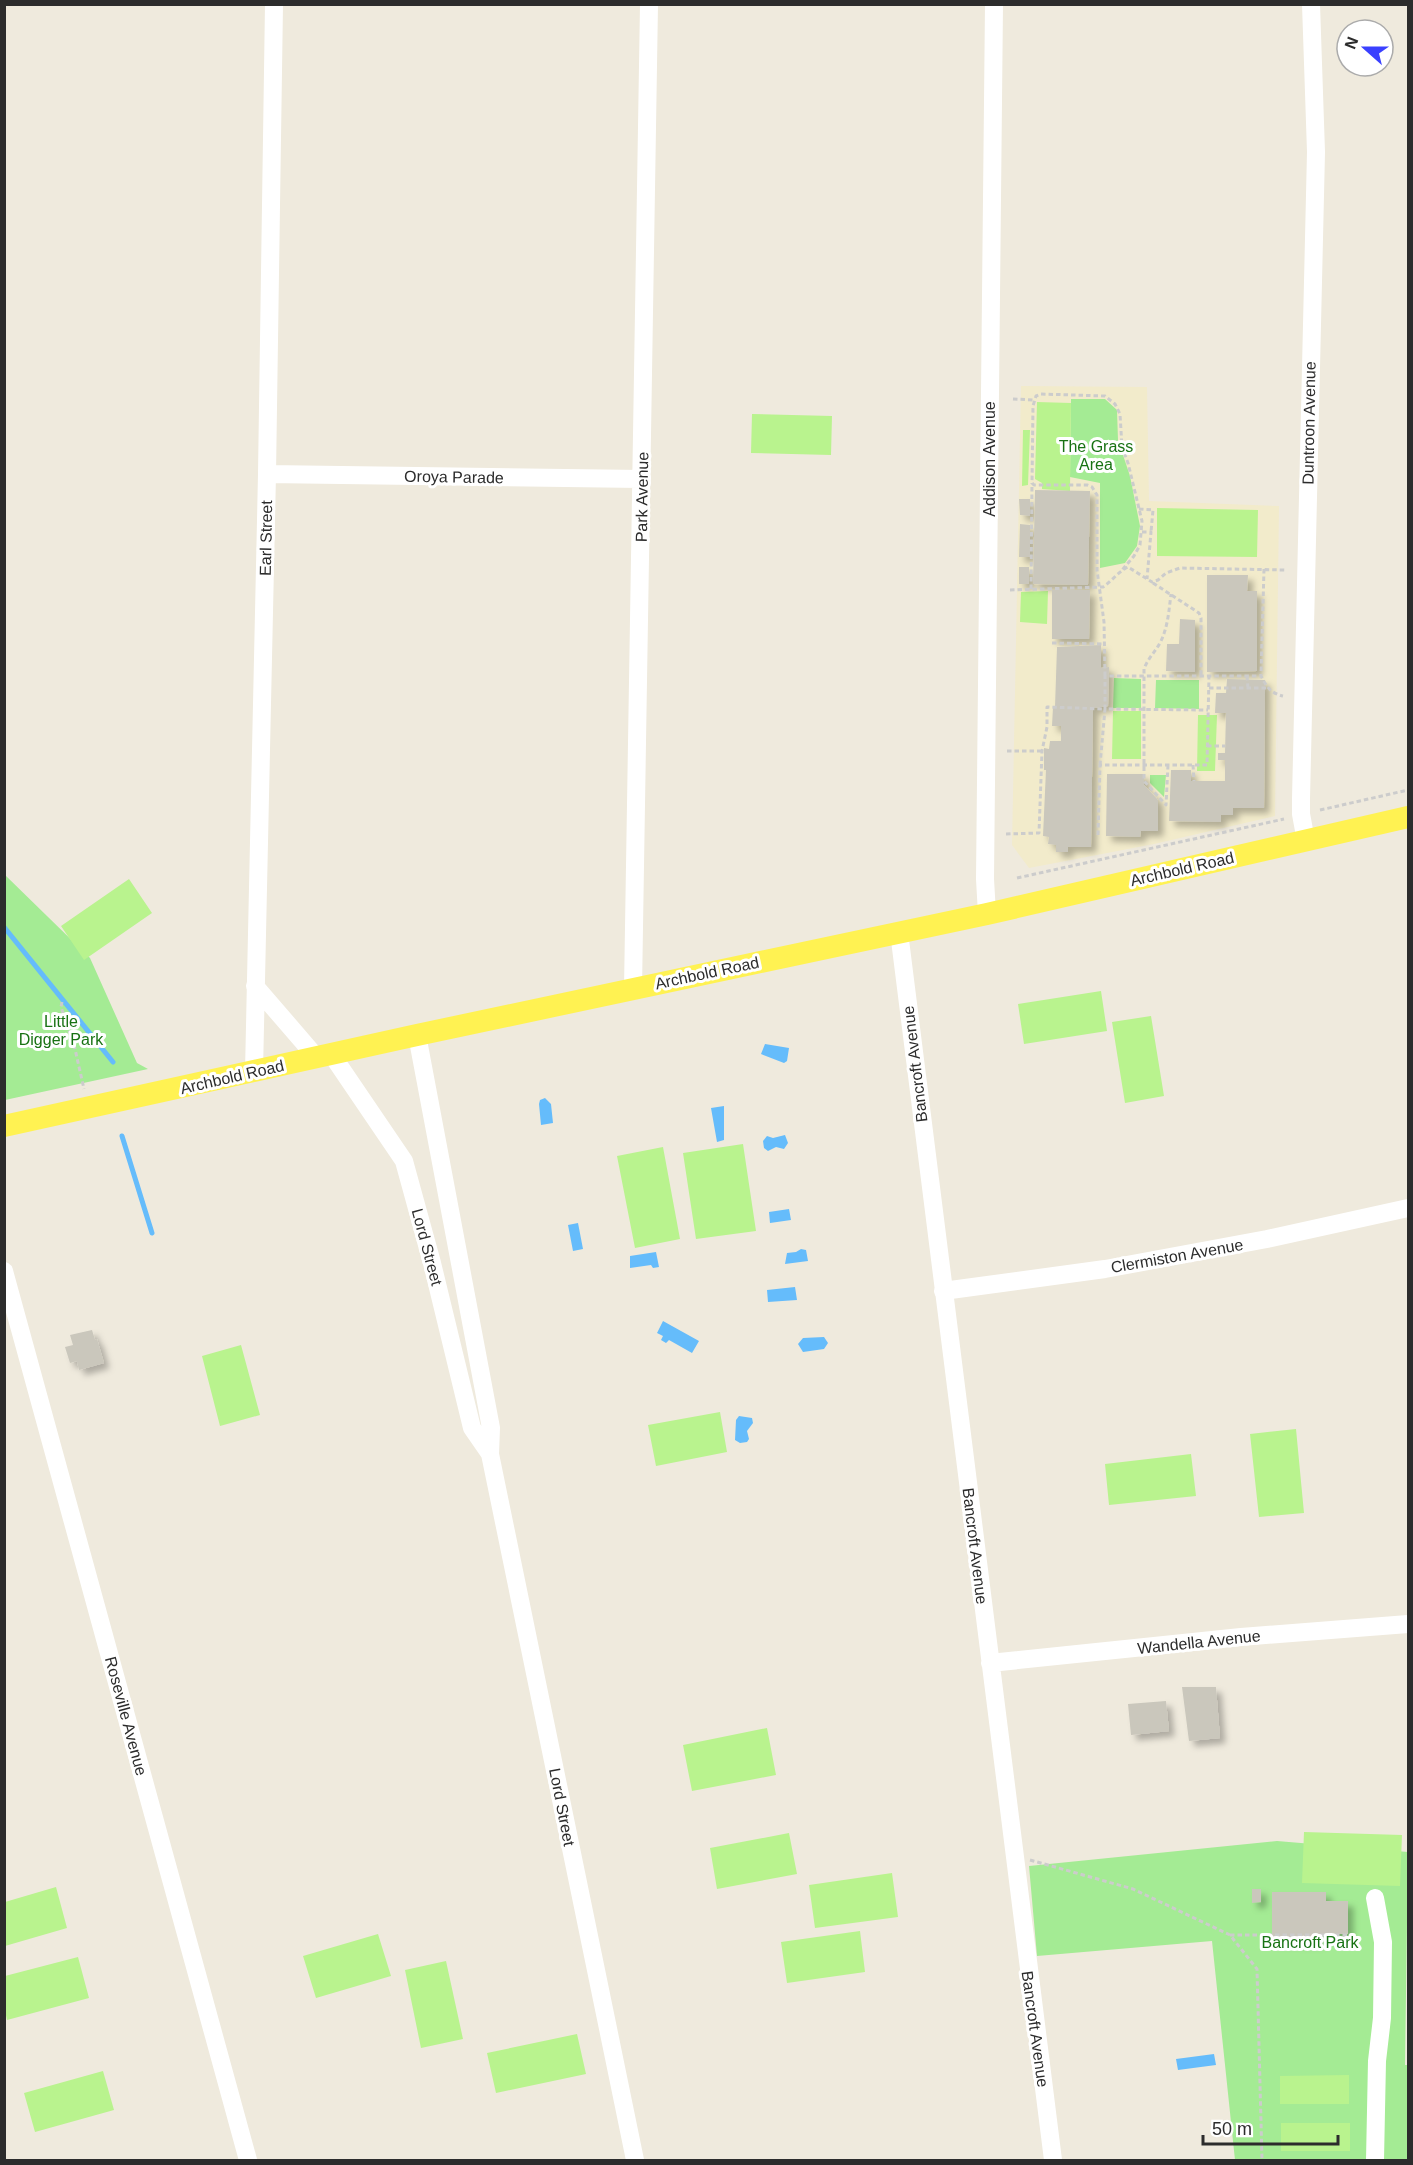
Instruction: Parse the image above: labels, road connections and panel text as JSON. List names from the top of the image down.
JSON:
{
  "streets": {
    "main road": ["Archbold Road"],
    "street": [
      "Duntroon Avenue",
      "Addison Avenue",
      "Oroya Parade",
      "Park Avenue",
      "Earl Street",
      "Bancroft Avenue",
      "Lord Street",
      "Clermiston Avenue",
      "Wandella Avenue",
      "Roseville Avenue"
    ]
  },
  "crossings": [
    ["Duntroon Avenue", "Archbold Road"],
    ["Addison Avenue", "Archbold Road"],
    ["Oroya Parade", "Park Avenue"],
    ["Oroya Parade", "Earl Street"],
    ["Park Avenue", "Archbold Road"],
    ["Earl Street", "Archbold Road"],
    ["Earl Street", "Lord Street"],
    ["Archbold Road", "Bancroft Avenue"],
    ["Archbold Road", "Lord Street"],
    ["Bancroft Avenue", "Clermiston Avenue"],
    ["Bancroft Avenue", "Wandella Avenue"]
  ],
  "parks": ["The Grass Area", "Little Digger Park", "Bancroft Park"],
  "scale_bar": "50 m",
  "north": "left"
}
